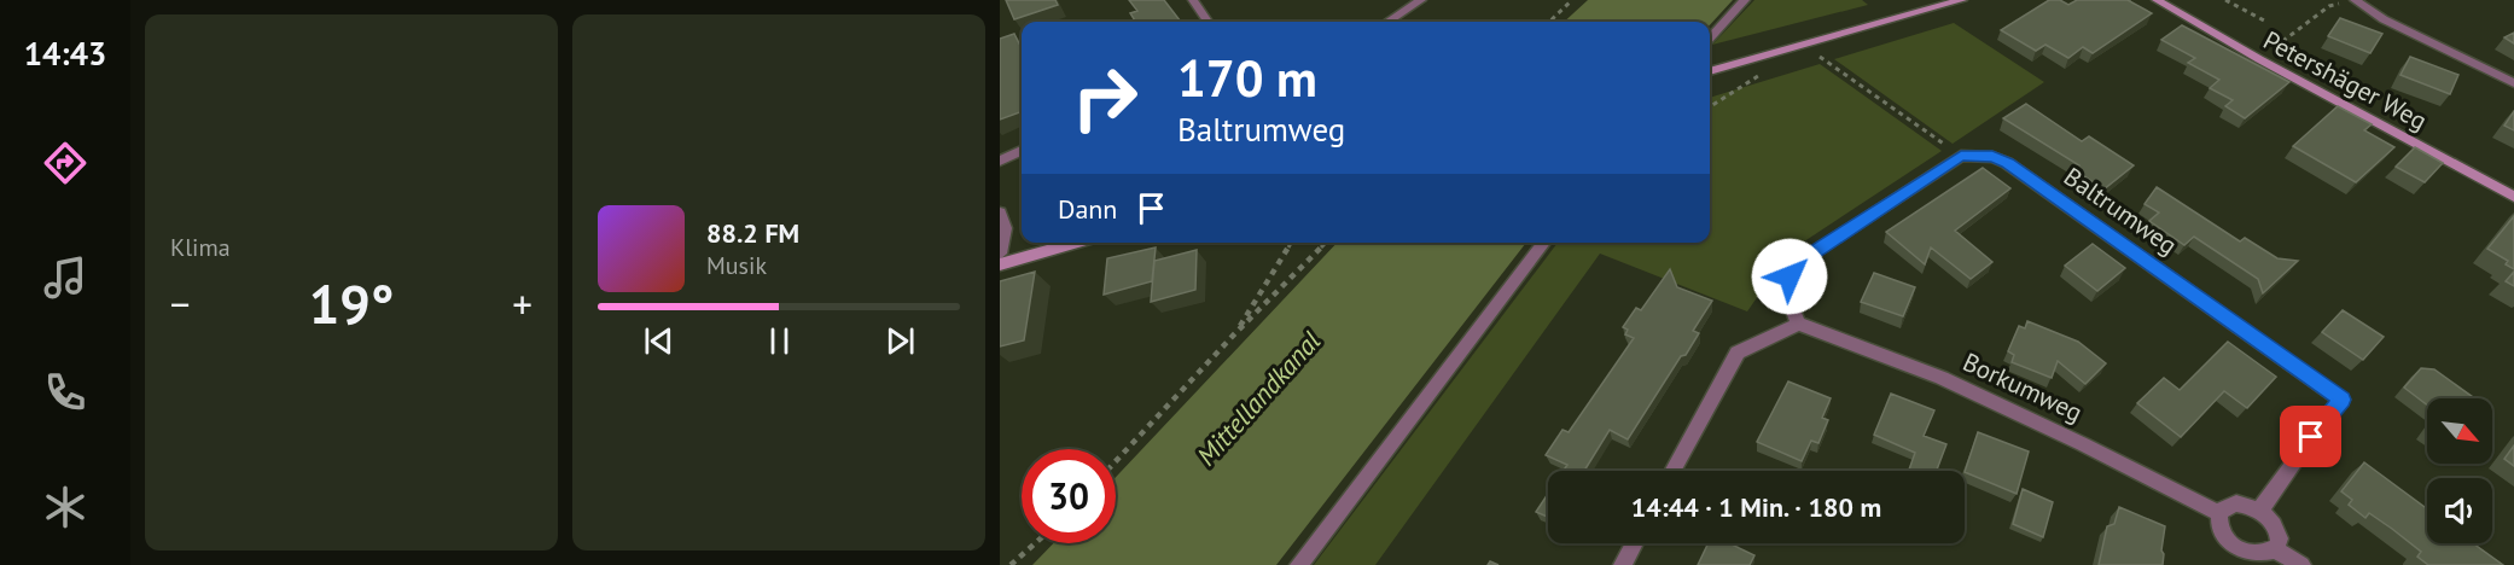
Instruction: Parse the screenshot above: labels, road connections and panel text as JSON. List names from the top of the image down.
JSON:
{
  "streets": {
    "main road": ["Petershäger Weg"],
    "street": ["Baltrumweg", "Borkumweg"]
  },
  "crossings": [
    ["Baltrumweg", "Borkumweg"]
  ],
  "water": ["Mittellandkanal"],
  "north": "bottom right",
  "page": {
    "tabs": "14:43",
    "tile": "Klima",
    "turn": ["170 m", "Baltrumweg"],
    "then": "Dann",
    "song": ["88.2 FM", "Musik"],
    "heat": ["−", "19°", "+"],
    "limit": "30",
    "trip": "14:44 · 1 Min. · 180 m"
  }
}
